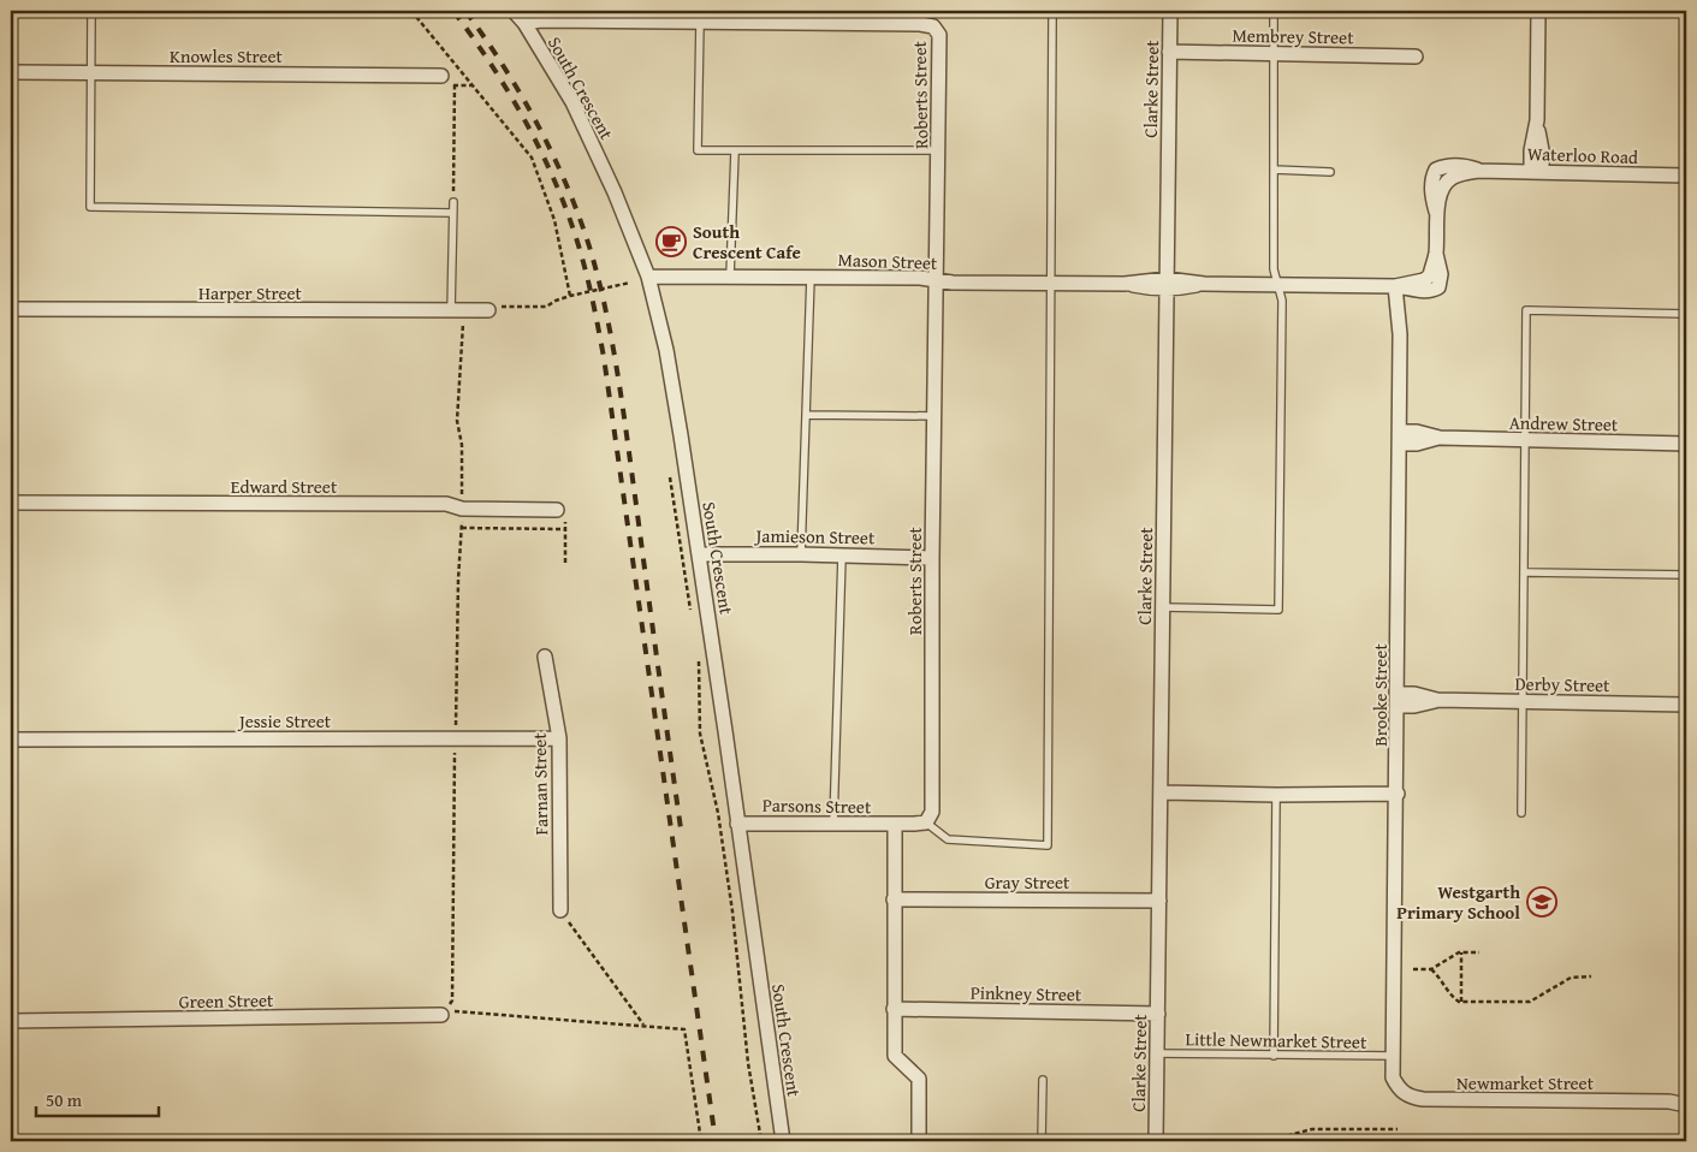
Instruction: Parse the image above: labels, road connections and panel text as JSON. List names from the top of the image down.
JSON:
{
  "streets": {
    "street": [
      "Membrey Street",
      "Knowles Street",
      "South Crescent",
      "Clarke Street",
      "Roberts Street",
      "Waterloo Road",
      "Mason Street",
      "Harper Street",
      "Andrew Street",
      "Edward Street",
      "Jamieson Street",
      "Derby Street",
      "Brooke Street",
      "Jessie Street",
      "Farnan Street",
      "Parsons Street",
      "Gray Street",
      "Pinkney Street",
      "Green Street",
      "Newmarket Street"
    ],
    "lane": ["Little Newmarket Street"]
  },
  "crossings": [
    ["Membrey Street", "Clarke Street"],
    ["South Crescent", "Mason Street"],
    ["South Crescent", "Jamieson Street"],
    ["South Crescent", "Parsons Street"],
    ["Clarke Street", "Mason Street"],
    ["Clarke Street", "Gray Street"],
    ["Clarke Street", "Pinkney Street"],
    ["Clarke Street", "Little Newmarket Street"],
    ["Roberts Street", "Mason Street"],
    ["Roberts Street", "Jamieson Street"],
    ["Waterloo Road", "Mason Street"],
    ["Mason Street", "Brooke Street"],
    ["Andrew Street", "Brooke Street"],
    ["Derby Street", "Brooke Street"],
    ["Brooke Street", "Little Newmarket Street"],
    ["Brooke Street", "Newmarket Street"],
    ["Jessie Street", "Farnan Street"],
    ["Little Newmarket Street", "Newmarket Street"]
  ],
  "places": {
    "cafe": ["South Crescent Cafe"],
    "school or university": ["Westgarth Primary School"]
  },
  "scale_bar": "50 m"
}
